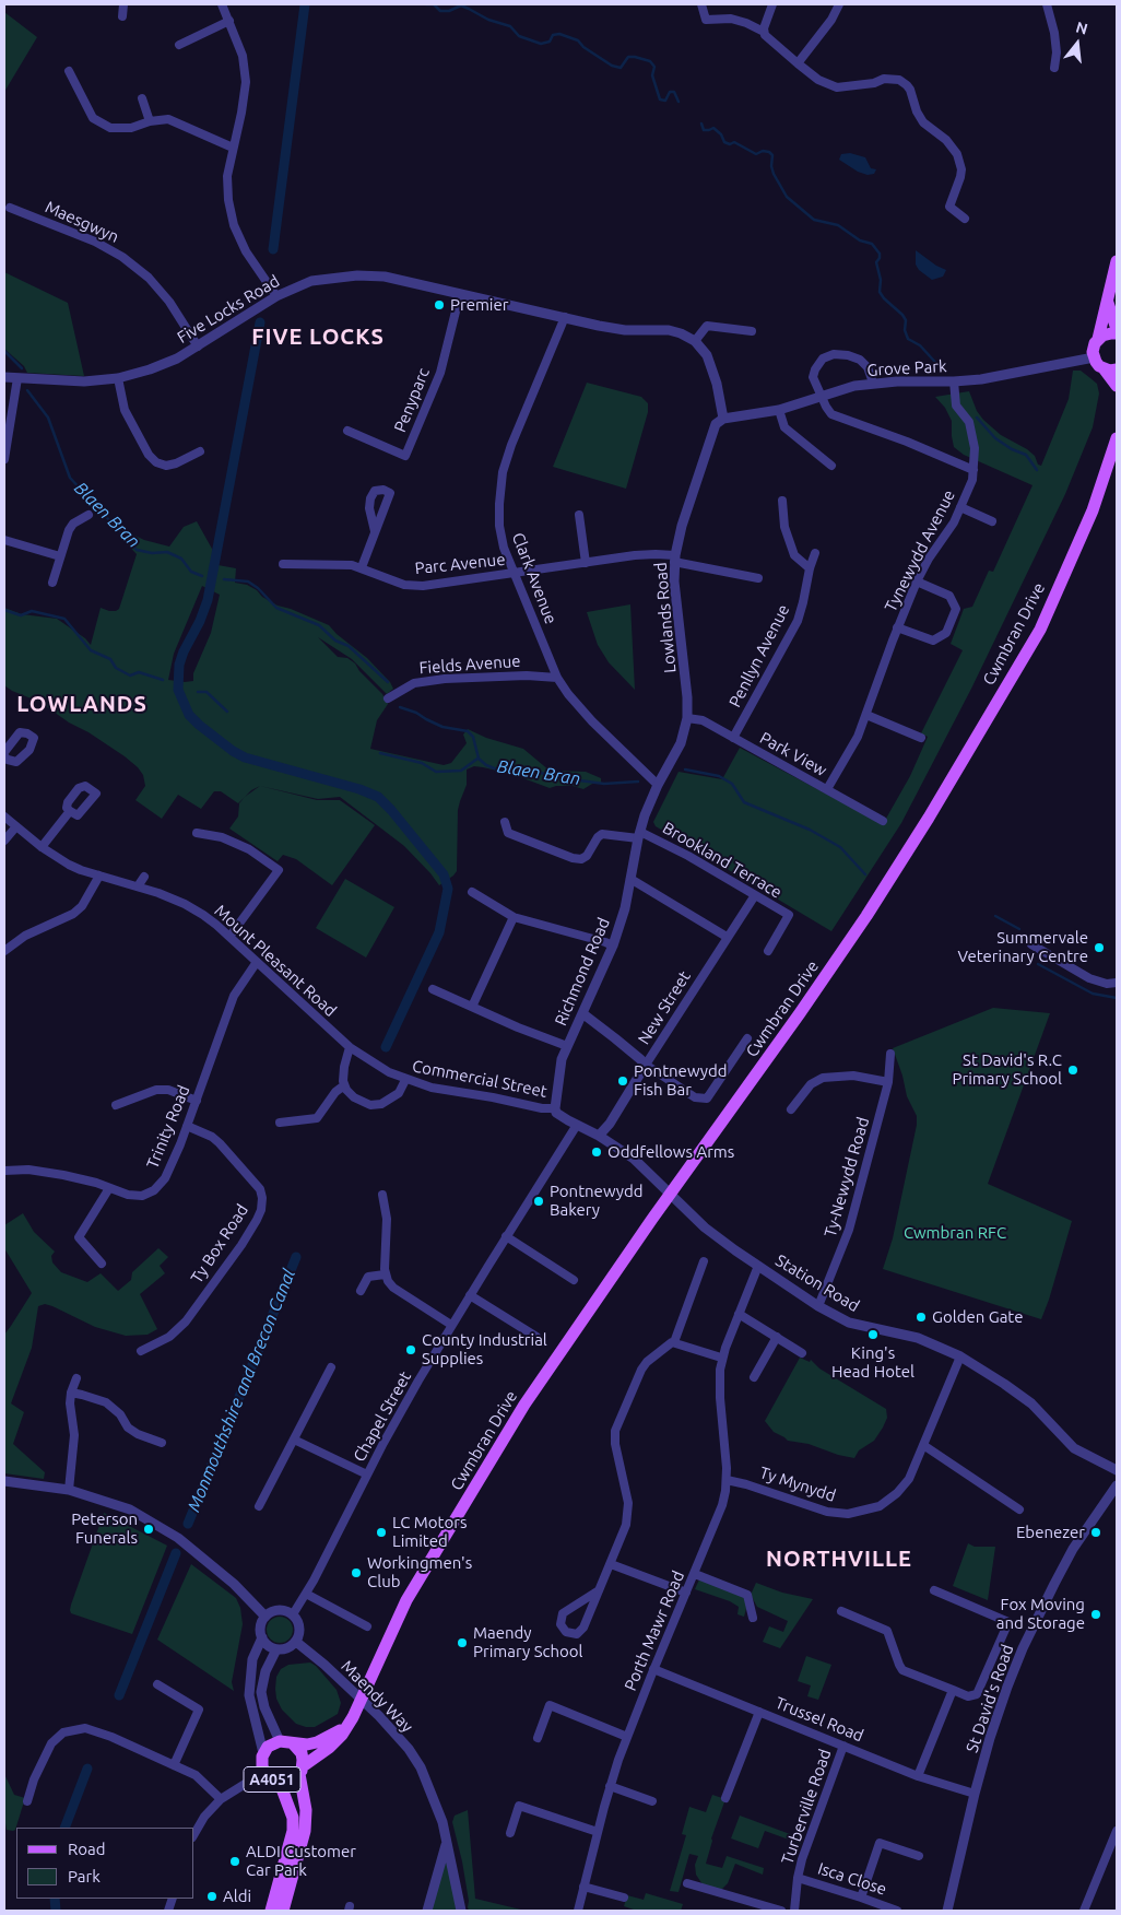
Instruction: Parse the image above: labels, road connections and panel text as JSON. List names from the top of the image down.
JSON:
{
  "streets": {
    "main road": ["Cwmbran Drive", "A4051"],
    "street": [
      "Maesgwyn",
      "Five Locks Road",
      "Grove Park",
      "Penyparc",
      "Tynewydd Avenue",
      "Parc Avenue",
      "Clark Avenue",
      "Lowlands Road",
      "Penllyn Avenue",
      "Fields Avenue",
      "Park View",
      "Brookland Terrace",
      "Mount Pleasant Road",
      "Richmond Road",
      "New Street",
      "Commercial Street",
      "Trinity Road",
      "Ty-Newydd Road",
      "Ty Box Road",
      "Station Road",
      "Chapel Street",
      "Ty Mynydd",
      "Porth Mawr Road",
      "Maendy Way",
      "St David's Road",
      "Trussel Road",
      "Turberville Road",
      "Isca Close"
    ]
  },
  "crossings": [
    ["Maesgwyn", "Five Locks Road"],
    ["Five Locks Road", "Penyparc"],
    ["Five Locks Road", "Clark Avenue"],
    ["Grove Park", "Tynewydd Avenue"],
    ["Grove Park", "Lowlands Road"],
    ["Tynewydd Avenue", "Park View"],
    ["Parc Avenue", "Clark Avenue"],
    ["Parc Avenue", "Lowlands Road"],
    ["Clark Avenue", "Lowlands Road"],
    ["Clark Avenue", "Fields Avenue"],
    ["Clark Avenue", "Richmond Road"],
    ["Lowlands Road", "Park View"],
    ["Lowlands Road", "Richmond Road"],
    ["Cwmbran Drive", "A4051"],
    ["Penllyn Avenue", "Park View"],
    ["Brookland Terrace", "Richmond Road"],
    ["Brookland Terrace", "New Street"],
    ["Mount Pleasant Road", "Commercial Street"],
    ["Mount Pleasant Road", "Trinity Road"],
    ["Richmond Road", "Commercial Street"],
    ["New Street", "Commercial Street"],
    ["Commercial Street", "Station Road"],
    ["Commercial Street", "Chapel Street"],
    ["Trinity Road", "Ty Box Road"],
    ["Ty-Newydd Road", "Station Road"],
    ["Station Road", "Ty Mynydd"],
    ["Station Road", "Porth Mawr Road"],
    ["Chapel Street", "Maendy Way"],
    ["Ty Mynydd", "Porth Mawr Road"],
    ["Porth Mawr Road", "Trussel Road"],
    ["St David's Road", "Trussel Road"],
    ["Trussel Road", "Turberville Road"],
    ["Turberville Road", "Isca Close"]
  ],
  "districts": ["FIVE LOCKS", "LOWLANDS", "NORTHVILLE"],
  "water": ["Blaen Bran", "Monmouthshire and Brecon Canal"],
  "parks": ["Cwmbran RFC"],
  "places": [
    "Premier",
    "Summervale Veterinary Centre",
    "St David's R.C Primary School",
    "Pontnewydd Fish Bar",
    "Oddfellows Arms",
    "Pontnewydd Bakery",
    "Golden Gate",
    "King's Head Hotel",
    "County Industrial Supplies",
    "Peterson Funerals",
    "LC Motors Limited",
    "Ebenezer",
    "Workingmen's Club",
    "Fox Moving and Storage",
    "Maendy Primary School",
    "ALDI Customer Car Park",
    "Aldi"
  ],
  "legend": ["Road", "Park"],
  "north": "top"
}
